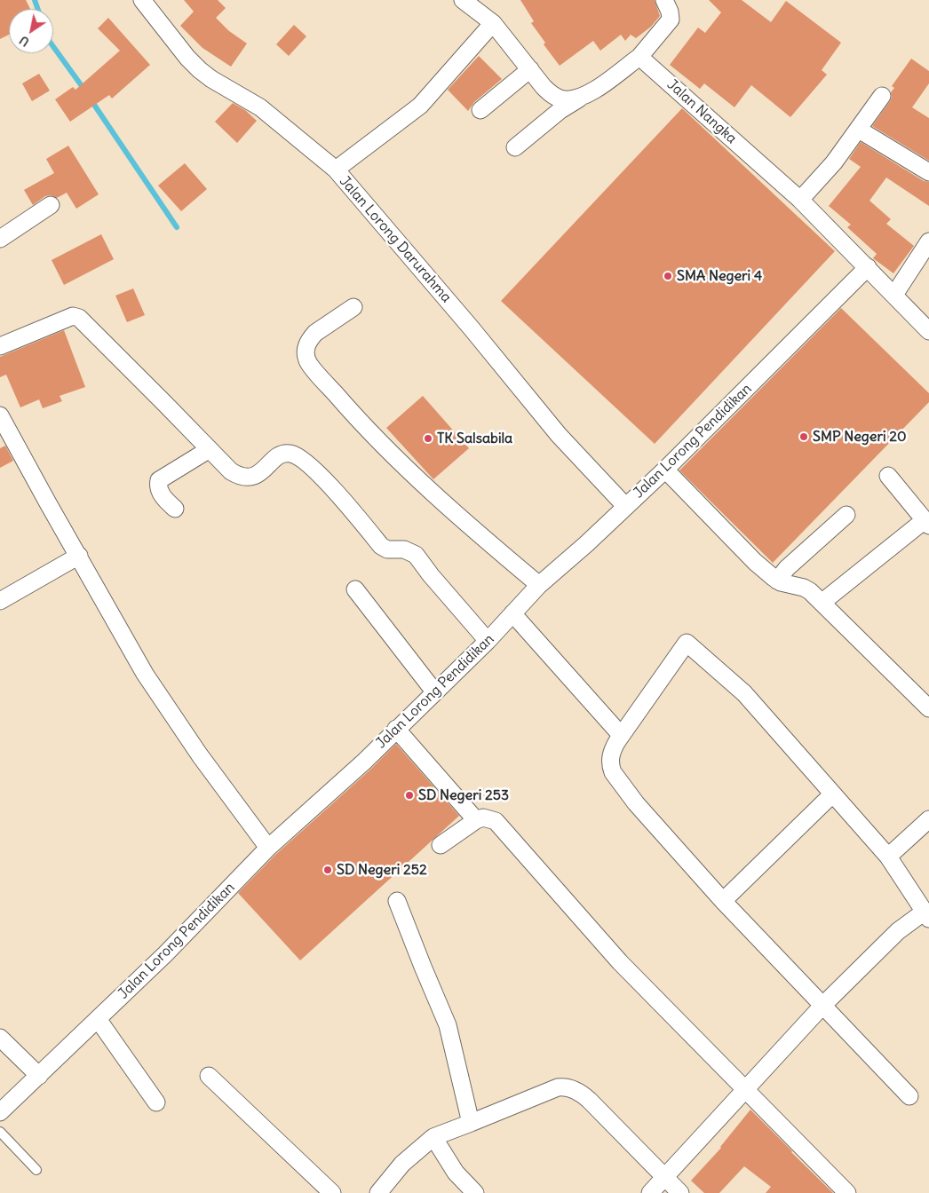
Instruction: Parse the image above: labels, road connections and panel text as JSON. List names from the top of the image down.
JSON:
{
  "streets": {
    "street": ["Jalan Nangka", "Jalan Lorong Darurahma", "Jalan Lorong Pendidikan"]
  },
  "crossings": [
    ["Jalan Nangka", "Jalan Lorong Pendidikan"],
    ["Jalan Lorong Darurahma", "Jalan Lorong Pendidikan"]
  ],
  "places": [
    "SMA Negeri 4",
    "SMP Negeri 20",
    "TK Salsabila",
    "SD Negeri 253",
    "SD Negeri 252"
  ],
  "north": "bottom left"
}
